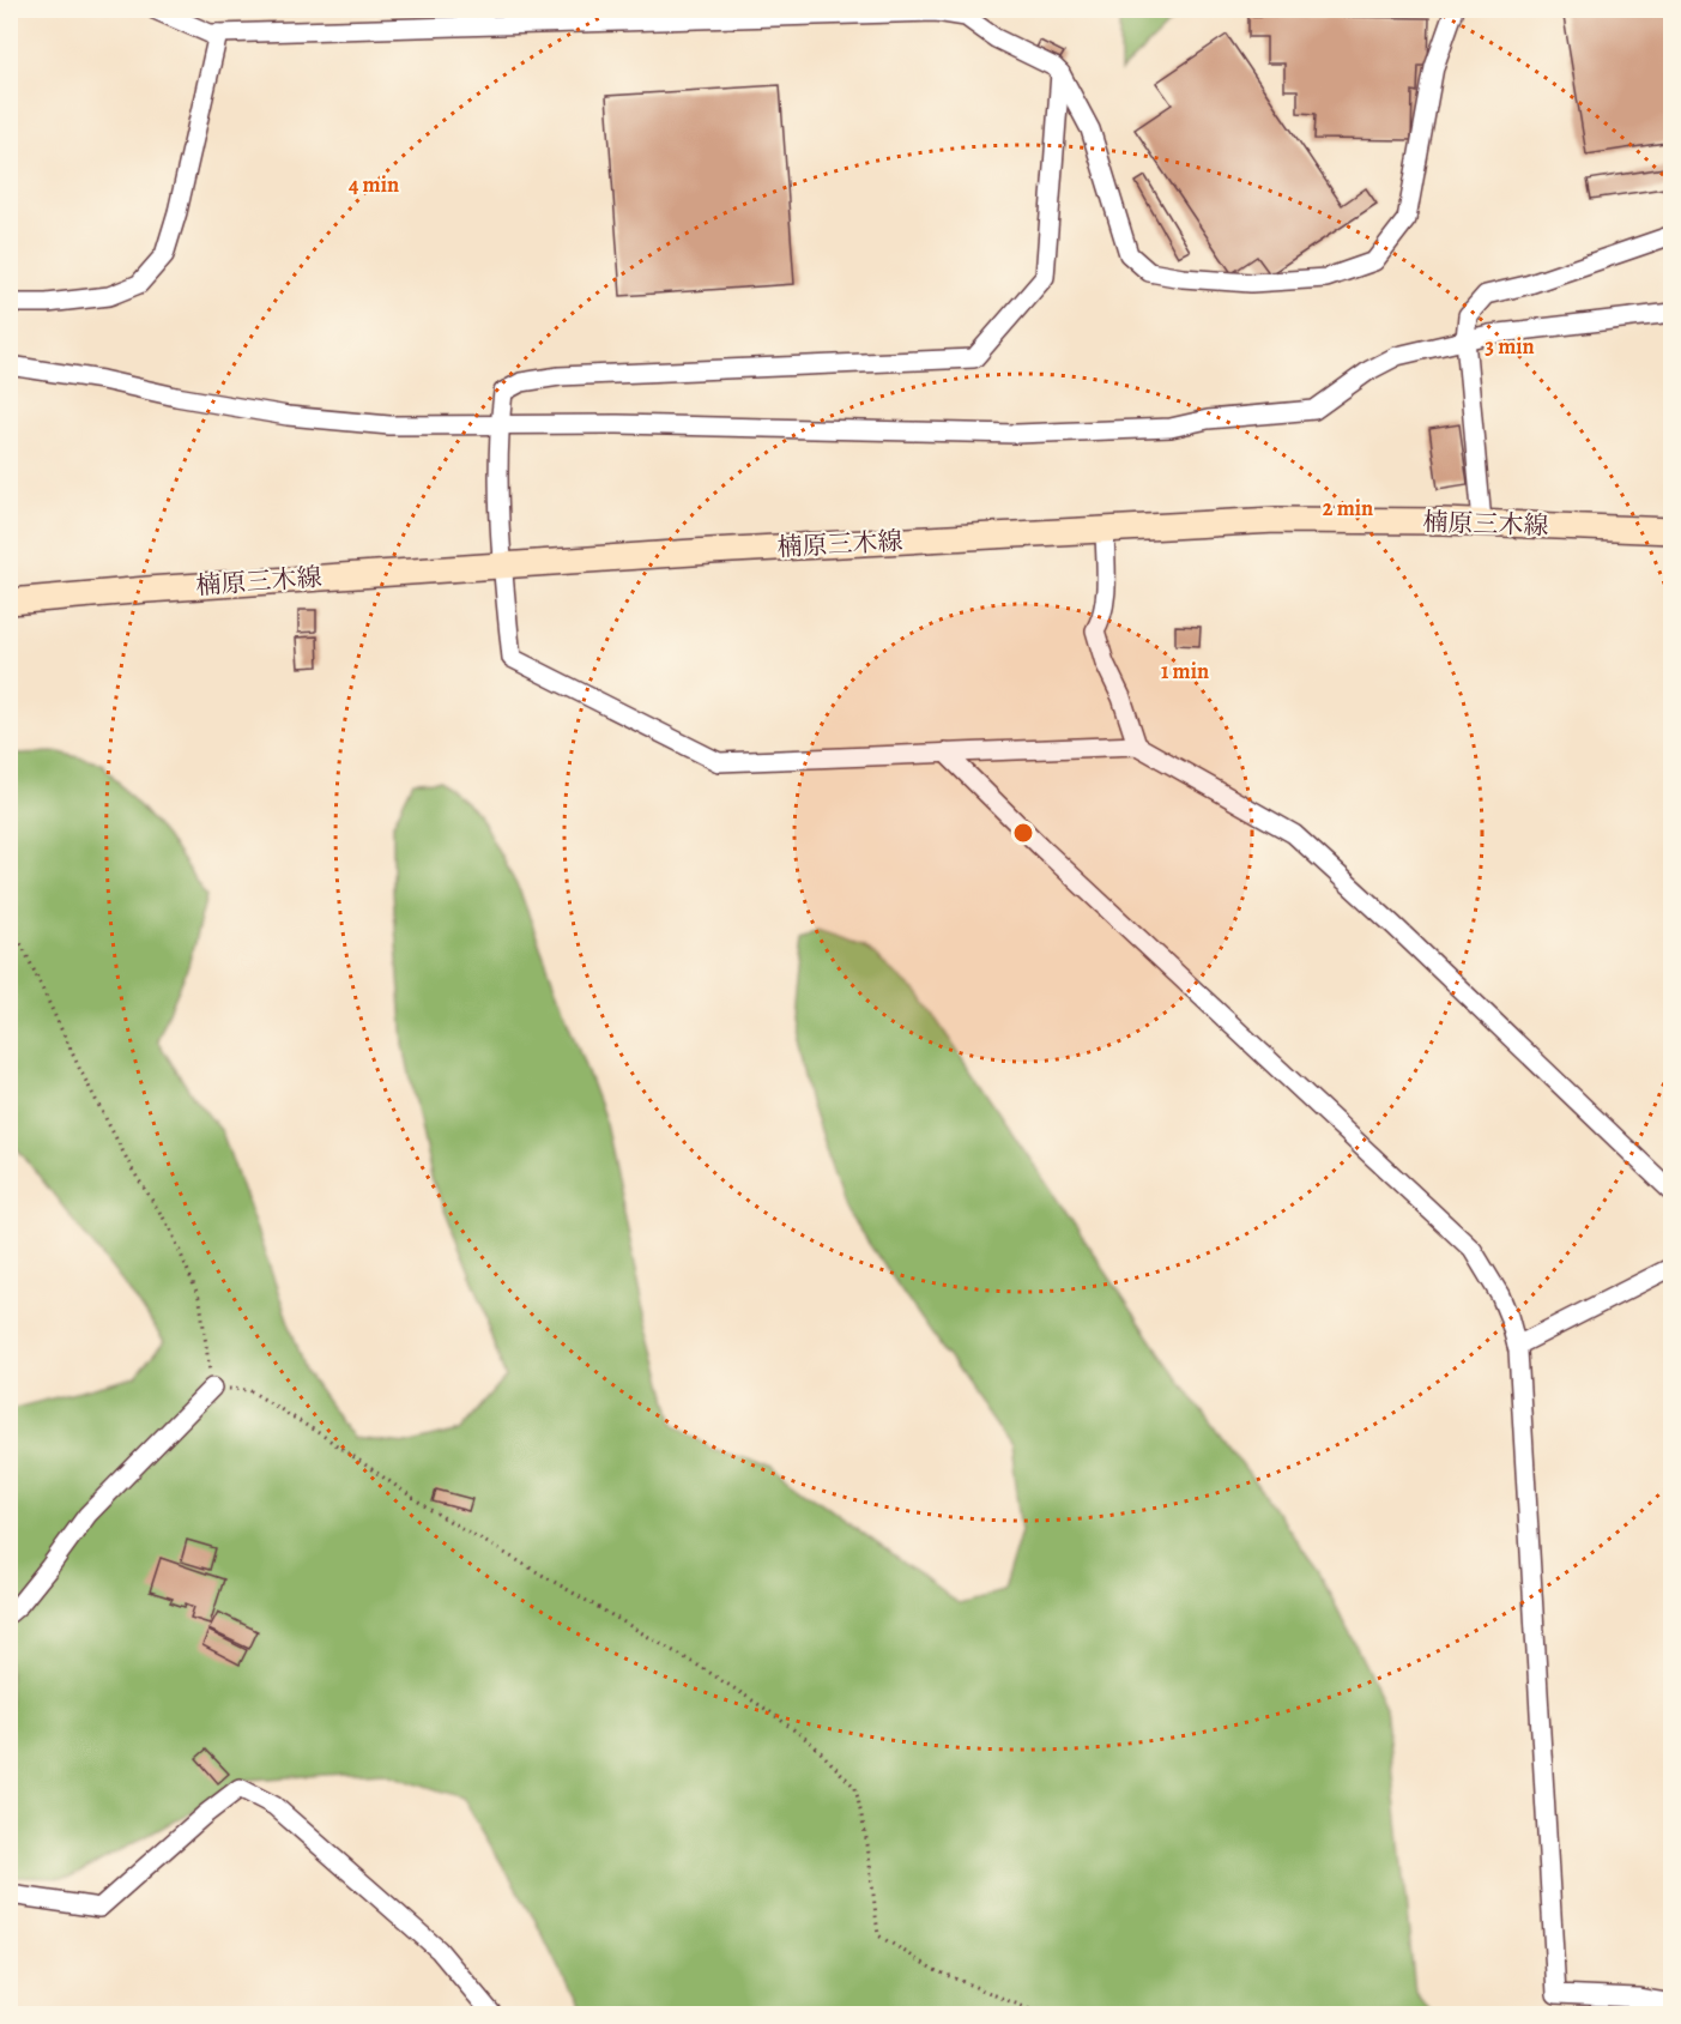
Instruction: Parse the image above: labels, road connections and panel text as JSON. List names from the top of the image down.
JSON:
{
  "streets": {
    "main road": ["楠原三木線"]
  },
  "rings": [
    "4 min",
    "3 min",
    "2 min",
    "1 min"
  ]
}
